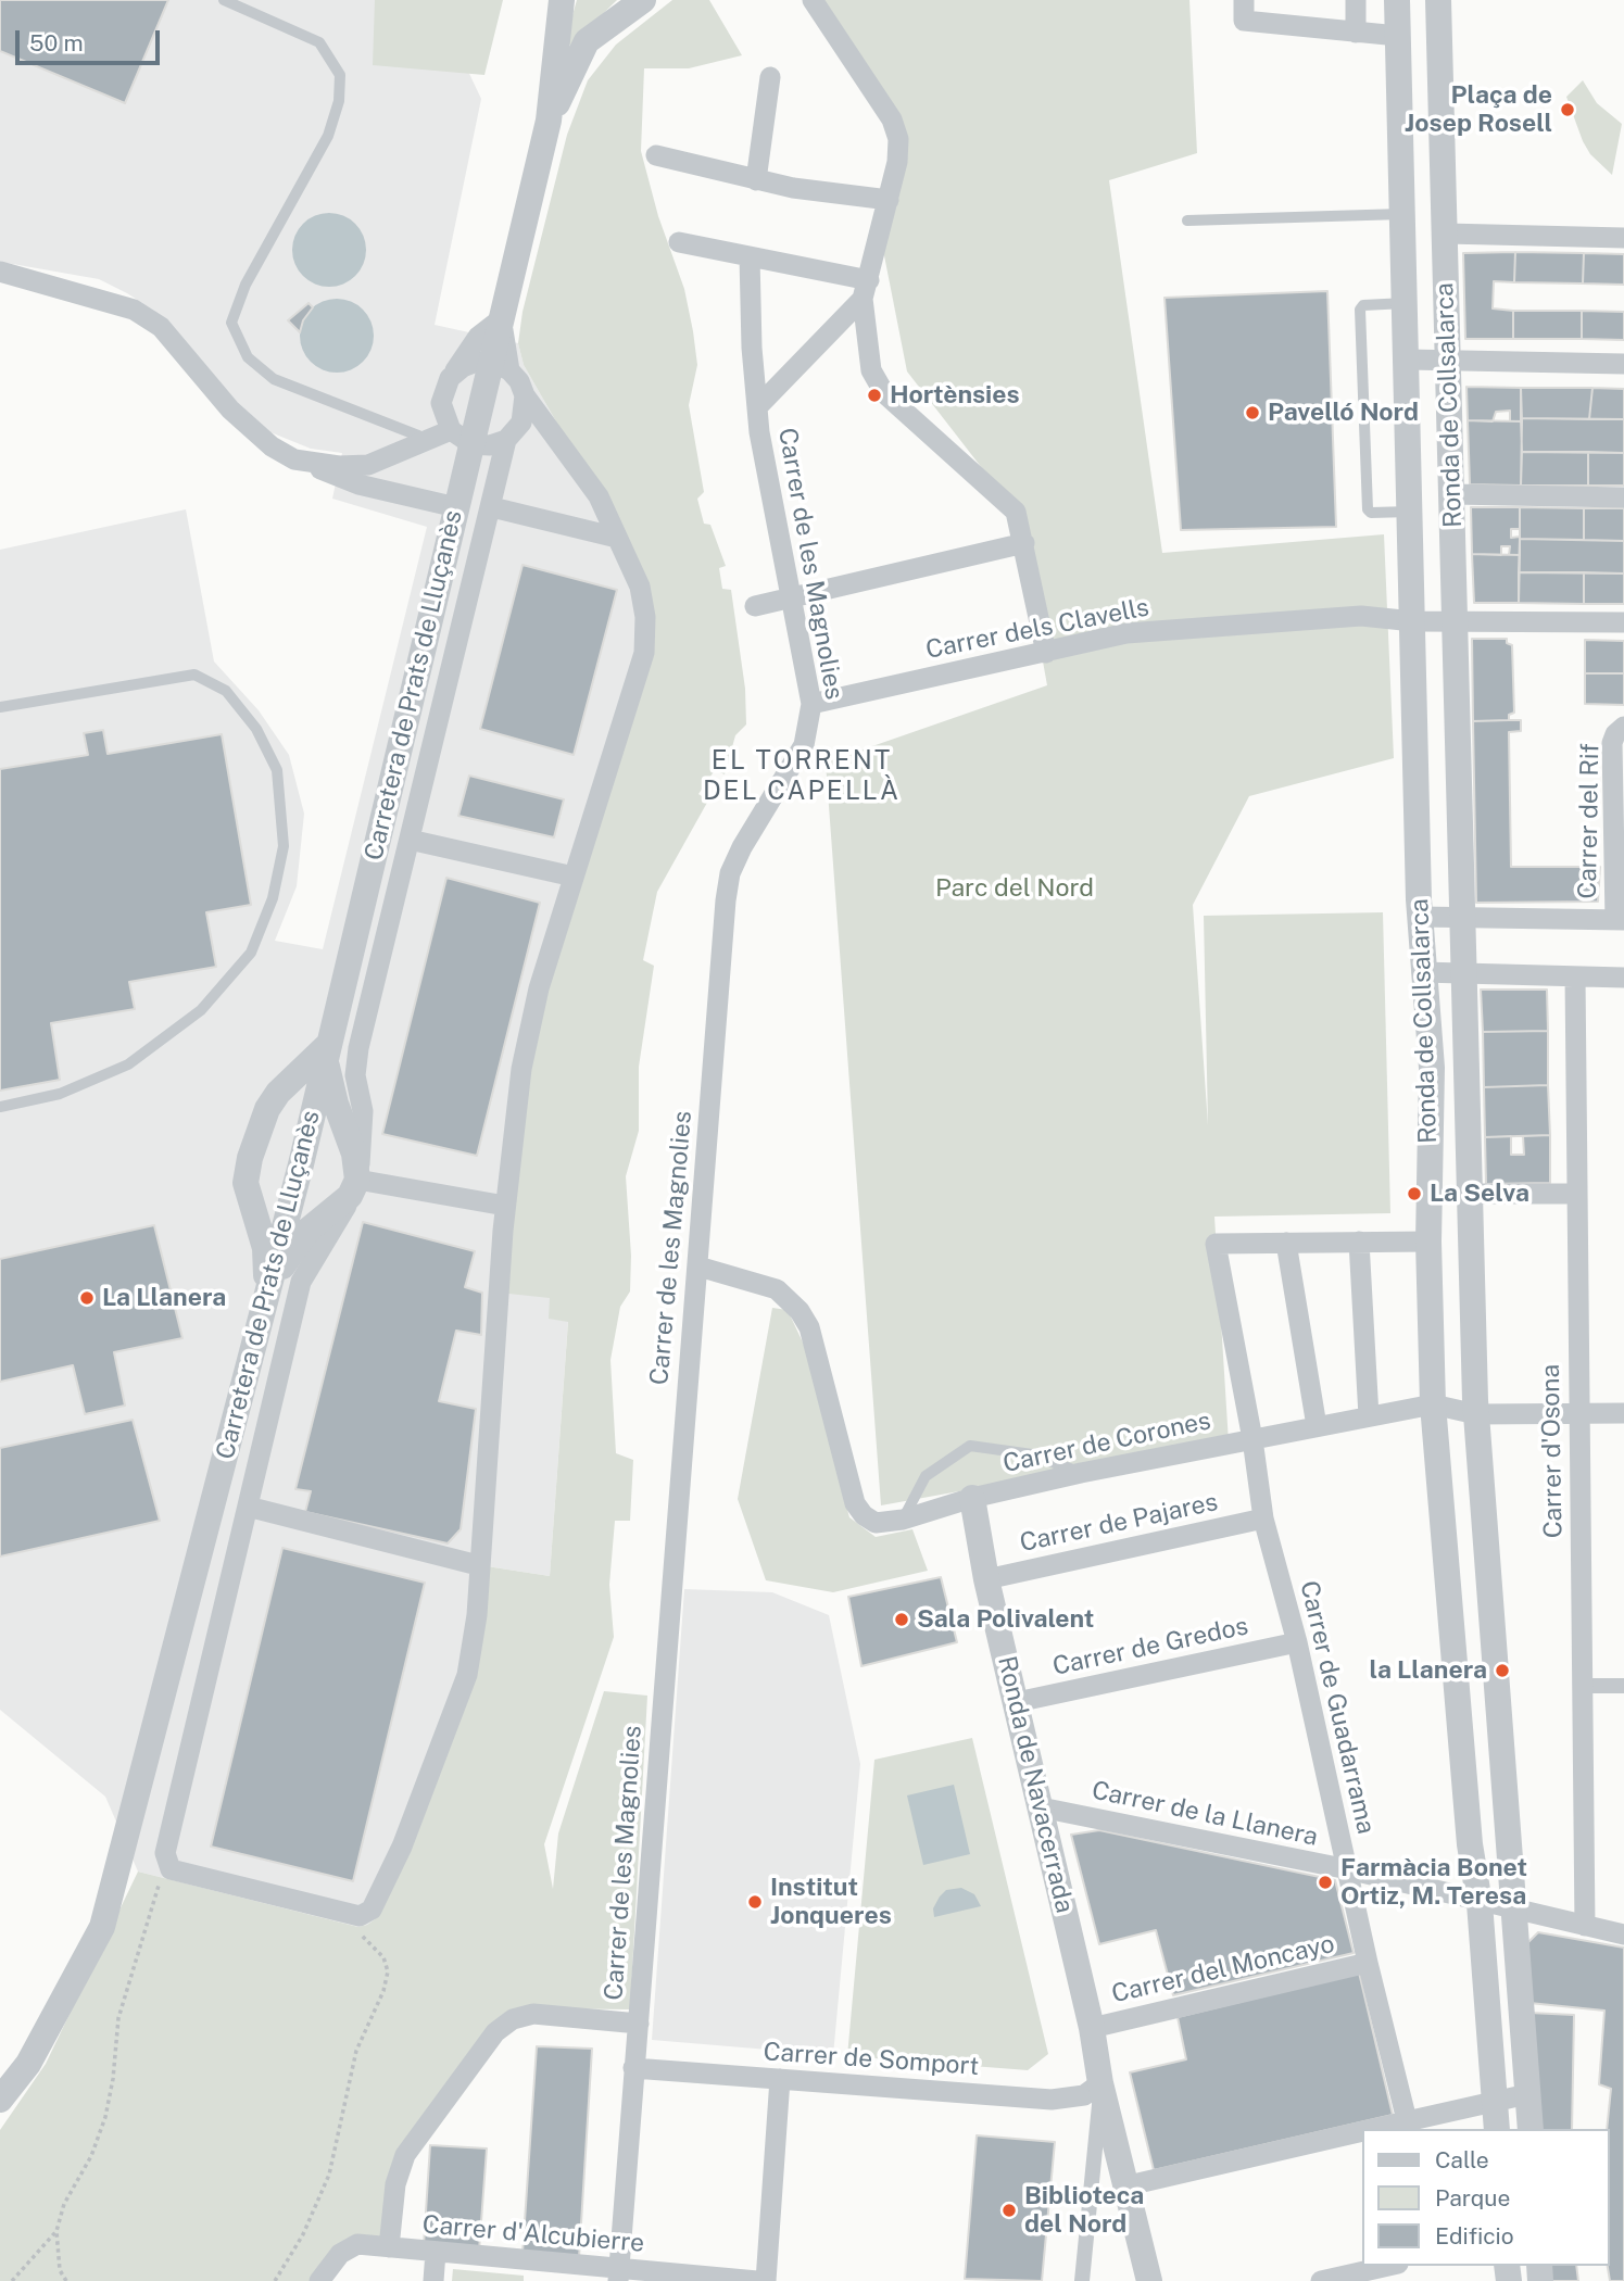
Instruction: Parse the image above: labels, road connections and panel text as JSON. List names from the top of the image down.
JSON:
{
  "streets": {
    "street": [
      "Ronda de Collsalarca",
      "Carrer de les Magnolies",
      "Carrer dels Clavells",
      "Carretera de Prats de Lluçanès",
      "Carrer del Rif",
      "Carrer de Corones",
      "Carrer d'Osona",
      "Carrer de Pajares",
      "Carrer de Gredos",
      "Carrer de Guadarrama",
      "Ronda de Navacerrada",
      "Carrer de la Llanera",
      "Carrer del Moncayo",
      "Carrer de Somport",
      "Carrer d'Alcubierre"
    ]
  },
  "crossings": [
    ["Ronda de Collsalarca", "Carrer dels Clavells"],
    ["Ronda de Collsalarca", "Carrer de Corones"],
    ["Ronda de Collsalarca", "Carrer de la Llanera"],
    ["Carrer de les Magnolies", "Carrer dels Clavells"],
    ["Carrer de les Magnolies", "Carrer de Somport"],
    ["Carrer de les Magnolies", "Carrer d'Alcubierre"],
    ["Carrer de Corones", "Carrer de Guadarrama"],
    ["Carrer de Corones", "Ronda de Navacerrada"],
    ["Carrer d'Osona", "Carrer de la Llanera"],
    ["Carrer de Pajares", "Carrer de Guadarrama"],
    ["Carrer de Pajares", "Ronda de Navacerrada"],
    ["Carrer de Gredos", "Carrer de Guadarrama"],
    ["Carrer de Gredos", "Ronda de Navacerrada"],
    ["Carrer de Guadarrama", "Carrer de la Llanera"],
    ["Carrer de Guadarrama", "Carrer del Moncayo"],
    ["Ronda de Navacerrada", "Carrer de la Llanera"],
    ["Ronda de Navacerrada", "Carrer del Moncayo"],
    ["Ronda de Navacerrada", "Carrer de Somport"]
  ],
  "districts": ["EL TORRENT DEL CAPELLÀ"],
  "parks": ["Parc del Nord"],
  "places": [
    "Plaça de Josep Rosell",
    "Hortènsies",
    "Pavelló Nord",
    "La Selva",
    "La Llanera",
    "Sala Polivalent",
    "la Llanera",
    "Farmàcia Bonet Ortiz, M. Teresa",
    "Institut Jonqueres",
    "Biblioteca del Nord"
  ],
  "legend": ["Calle", "Parque", "Edificio"],
  "scale_bar": "50 m"
}
